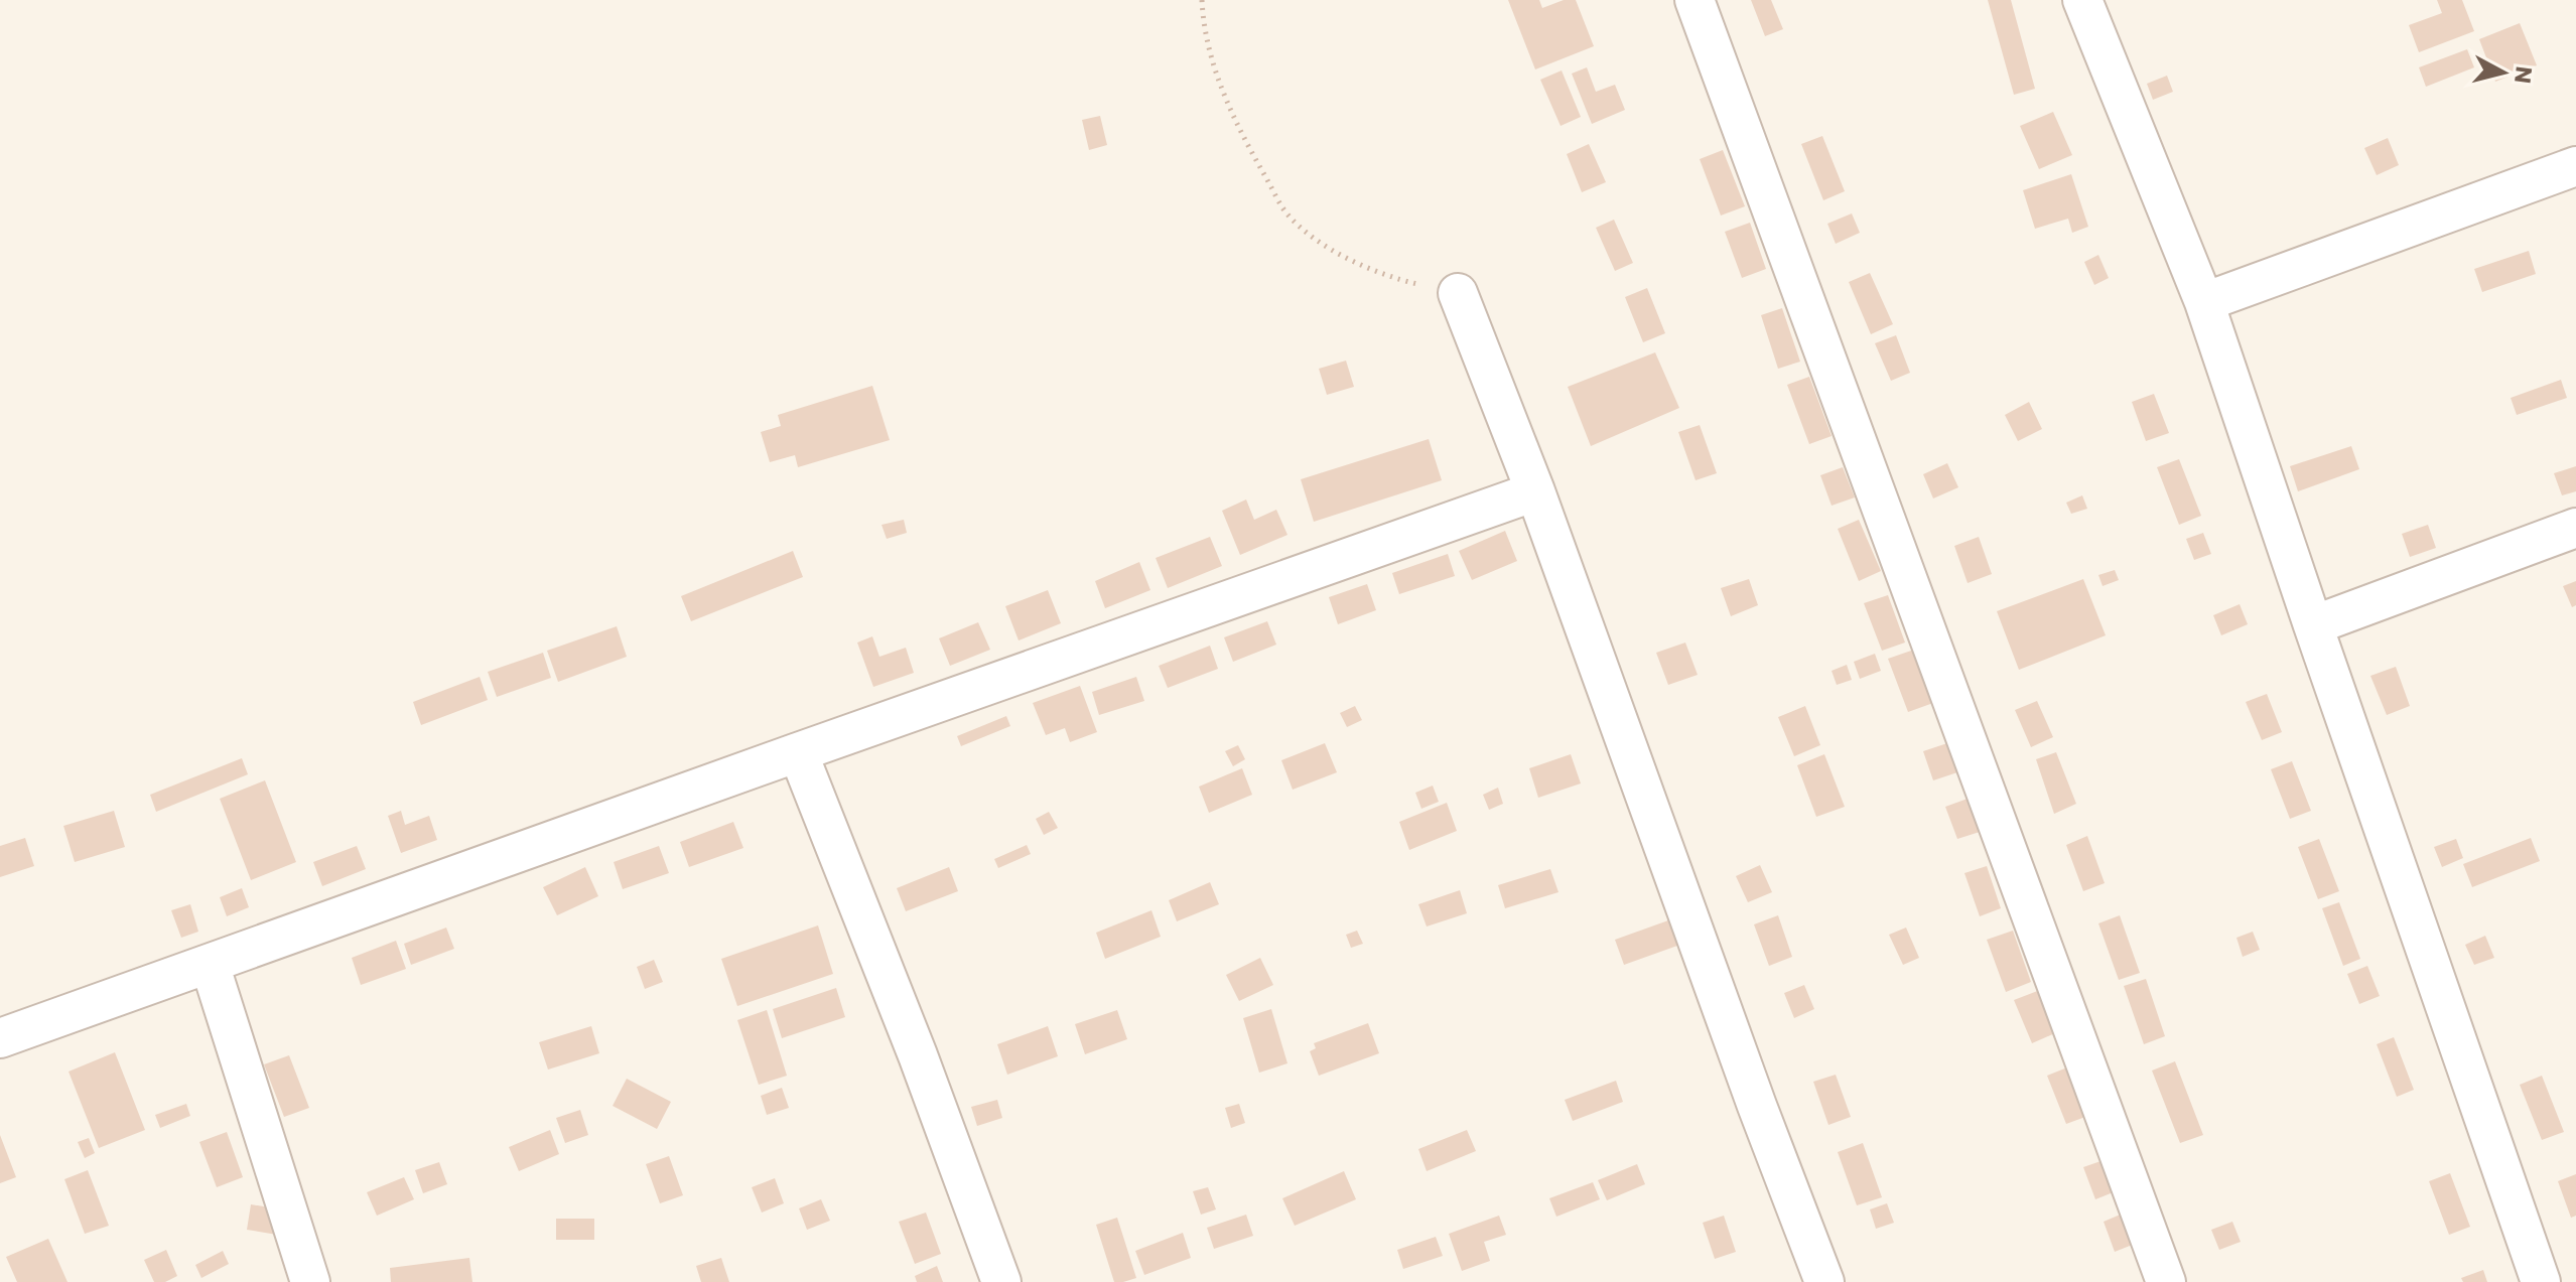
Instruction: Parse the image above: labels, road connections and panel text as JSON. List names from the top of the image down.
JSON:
{
  "north": "right"
}
